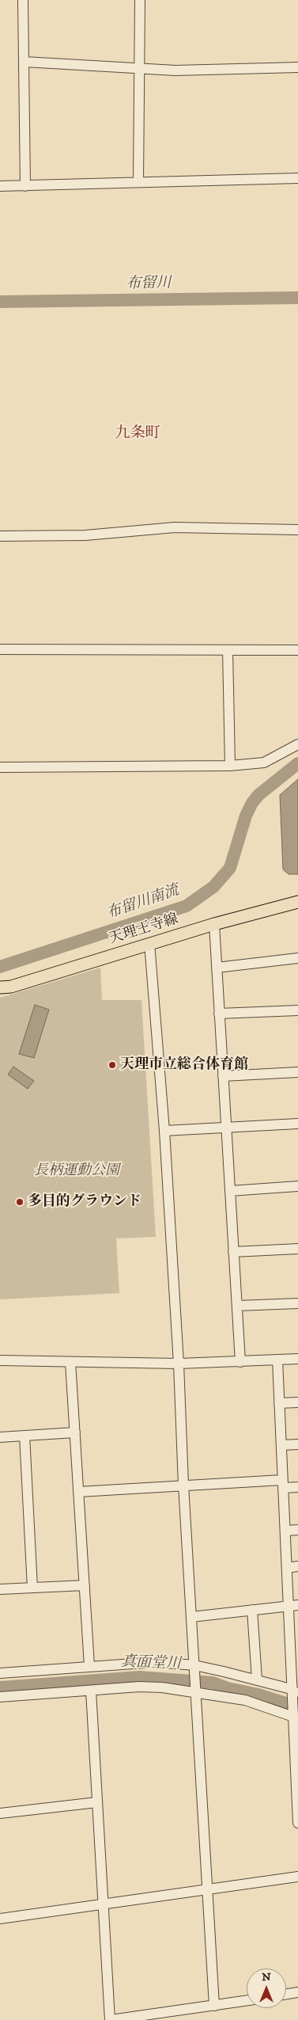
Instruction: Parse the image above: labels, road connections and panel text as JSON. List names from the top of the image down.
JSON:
{
  "streets": {
    "main road": ["天理王寺線"]
  },
  "districts": ["九条町"],
  "water": ["布留川", "布留川南流", "真面堂川"],
  "parks": ["長柄運動公園"],
  "places": ["天理市立総合体育館", "多目的グラウンド"],
  "north": "top"
}
